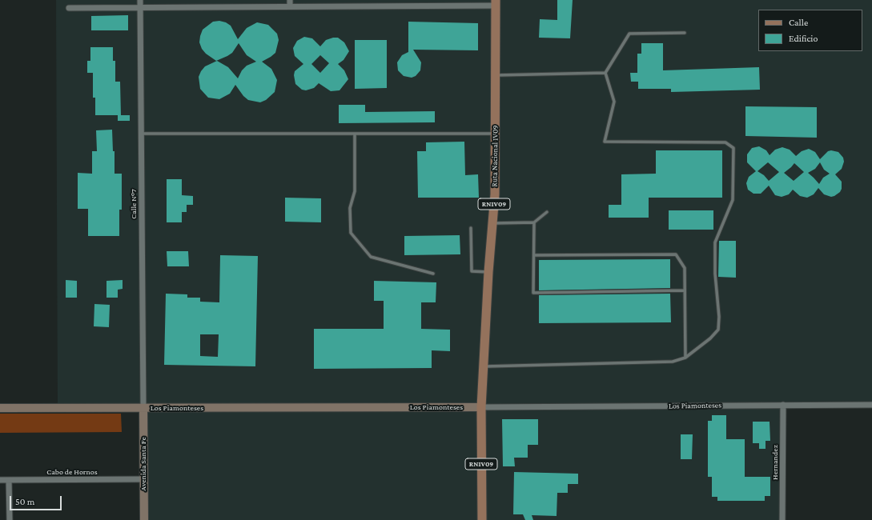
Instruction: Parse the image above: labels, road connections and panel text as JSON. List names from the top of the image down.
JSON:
{
  "streets": {
    "main road": [
      "Ruta Nacional 1V09",
      "RN1V09",
      "Los Piamonteses",
      "Avenida Santa Fe"
    ],
    "street": ["Calle Nº7", "Hernandez", "Cabo de Hornos"]
  },
  "crossings": [
    ["Ruta Nacional 1V09", "RN1V09"],
    ["Ruta Nacional 1V09", "Los Piamonteses"],
    ["Calle Nº7", "Los Piamonteses"],
    ["Calle Nº7", "Avenida Santa Fe"],
    ["RN1V09", "Los Piamonteses"],
    ["Los Piamonteses", "Hernandez"],
    ["Los Piamonteses", "Avenida Santa Fe"],
    ["Avenida Santa Fe", "Cabo de Hornos"]
  ],
  "legend": ["Calle", "Edificio"],
  "scale_bar": "50 m"
}
